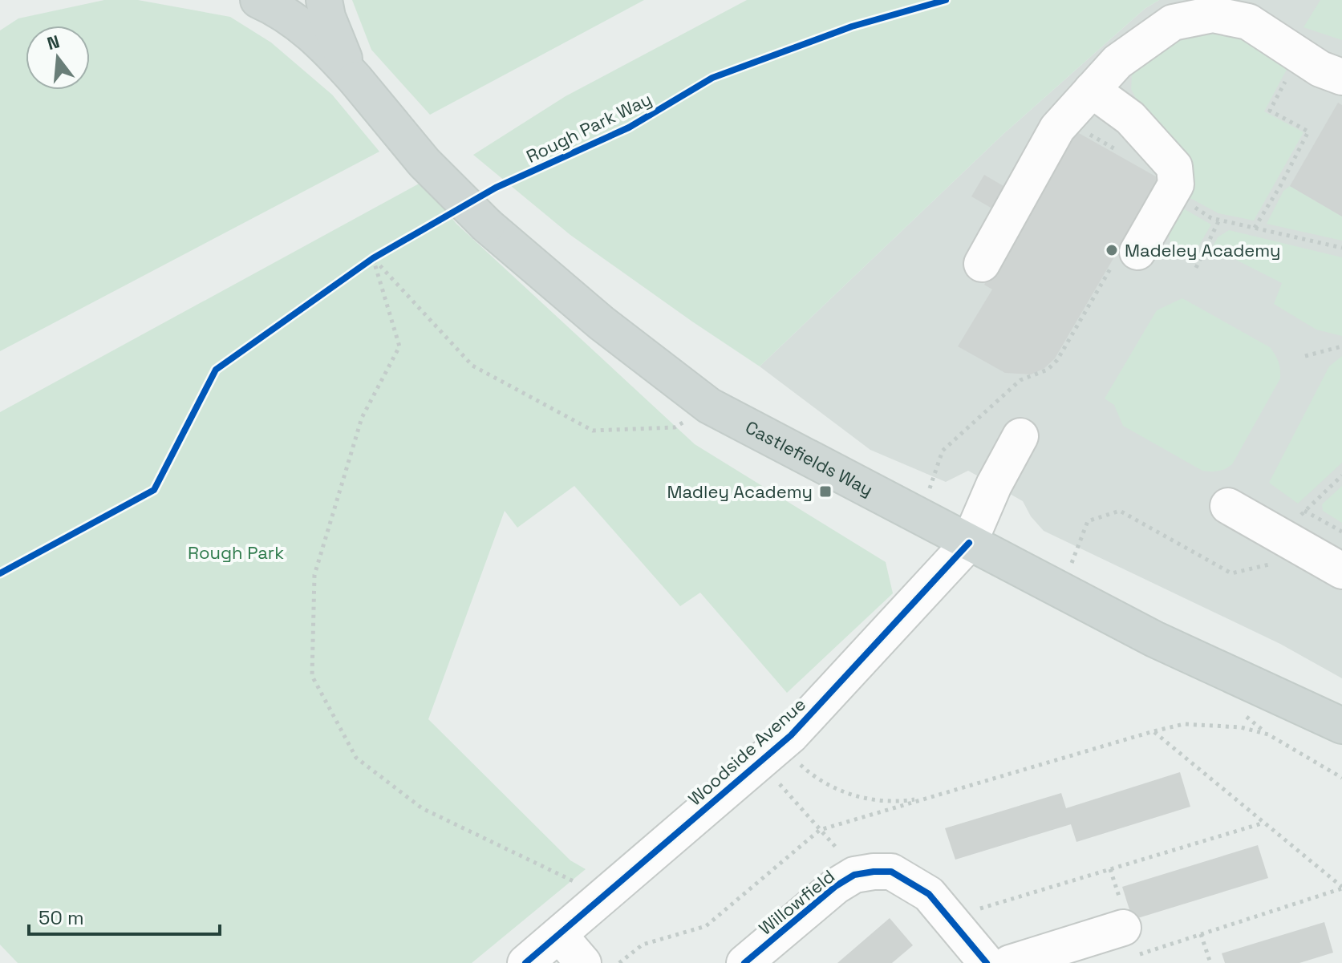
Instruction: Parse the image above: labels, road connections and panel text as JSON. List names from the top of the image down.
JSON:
{
  "streets": {
    "main road": ["Castlefields Way"],
    "street": ["Woodside Avenue", "Willowfield"],
    "cycle path": ["Rough Park Way"]
  },
  "crossings": [
    ["Castlefields Way", "Woodside Avenue"]
  ],
  "parks": ["Rough Park"],
  "places": {
    "other": ["Madeley Academy"],
    "transit": ["Madley Academy"]
  },
  "scale_bar": "50 m",
  "north": "top"
}
